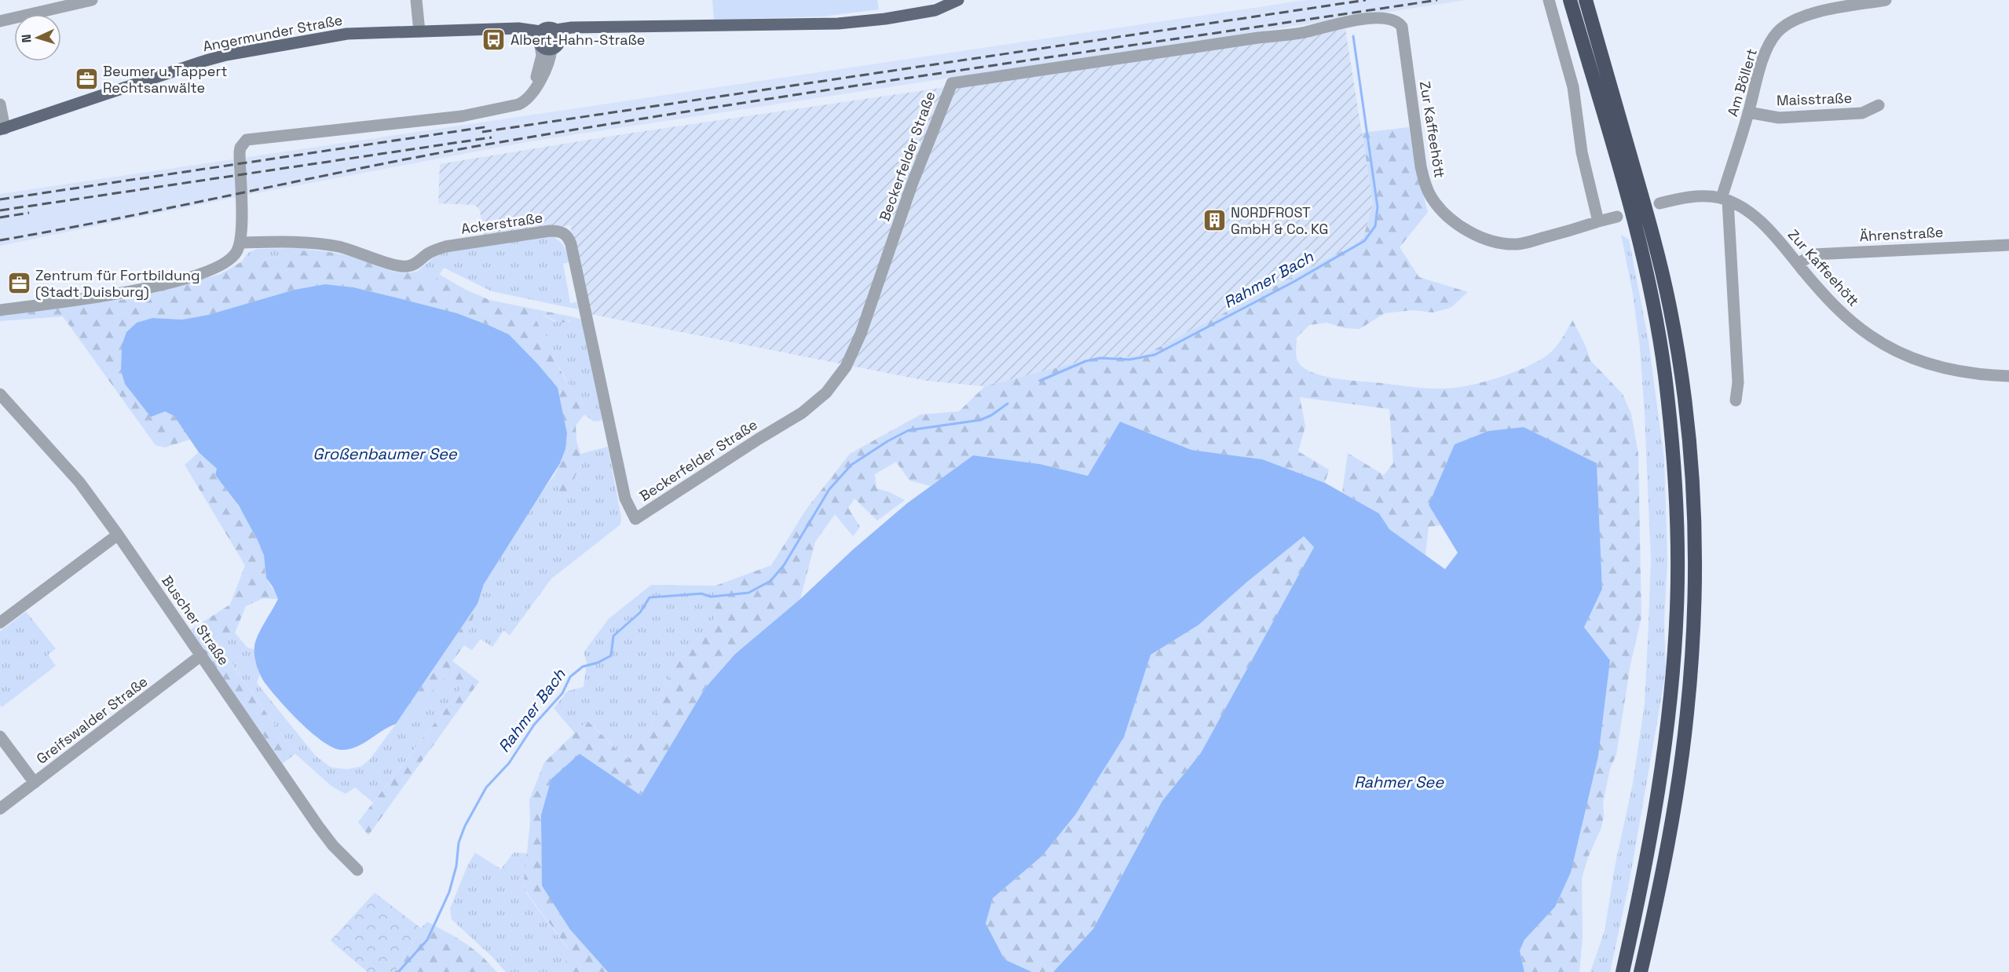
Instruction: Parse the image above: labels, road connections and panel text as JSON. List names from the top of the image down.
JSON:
{
  "streets": {
    "main road": ["Angermunder Straße"],
    "street": [
      "Am Böllert",
      "Maisstraße",
      "Zur Kaffeehött",
      "Beckerfelder Straße",
      "Ackerstraße",
      "Ährenstraße",
      "Buscher Straße",
      "Greifswalder Straße"
    ]
  },
  "crossings": [
    ["Am Böllert", "Maisstraße"],
    ["Am Böllert", "Zur Kaffeehött"],
    ["Zur Kaffeehött", "Beckerfelder Straße"],
    ["Zur Kaffeehött", "Ährenstraße"],
    ["Beckerfelder Straße", "Ackerstraße"],
    ["Buscher Straße", "Greifswalder Straße"]
  ],
  "water": ["Rahmer Bach", "Großenbaumer See", "Rahmer See"],
  "places": {
    "bus stop": ["Albert-Hahn-Straße"],
    "office": ["Beumer u. Tappert Rechtsanwälte", "Zentrum für Fortbildung (Stadt Duisburg)"],
    "building": ["NORDFROST GmbH & Co. KG"]
  },
  "north": "left"
}
